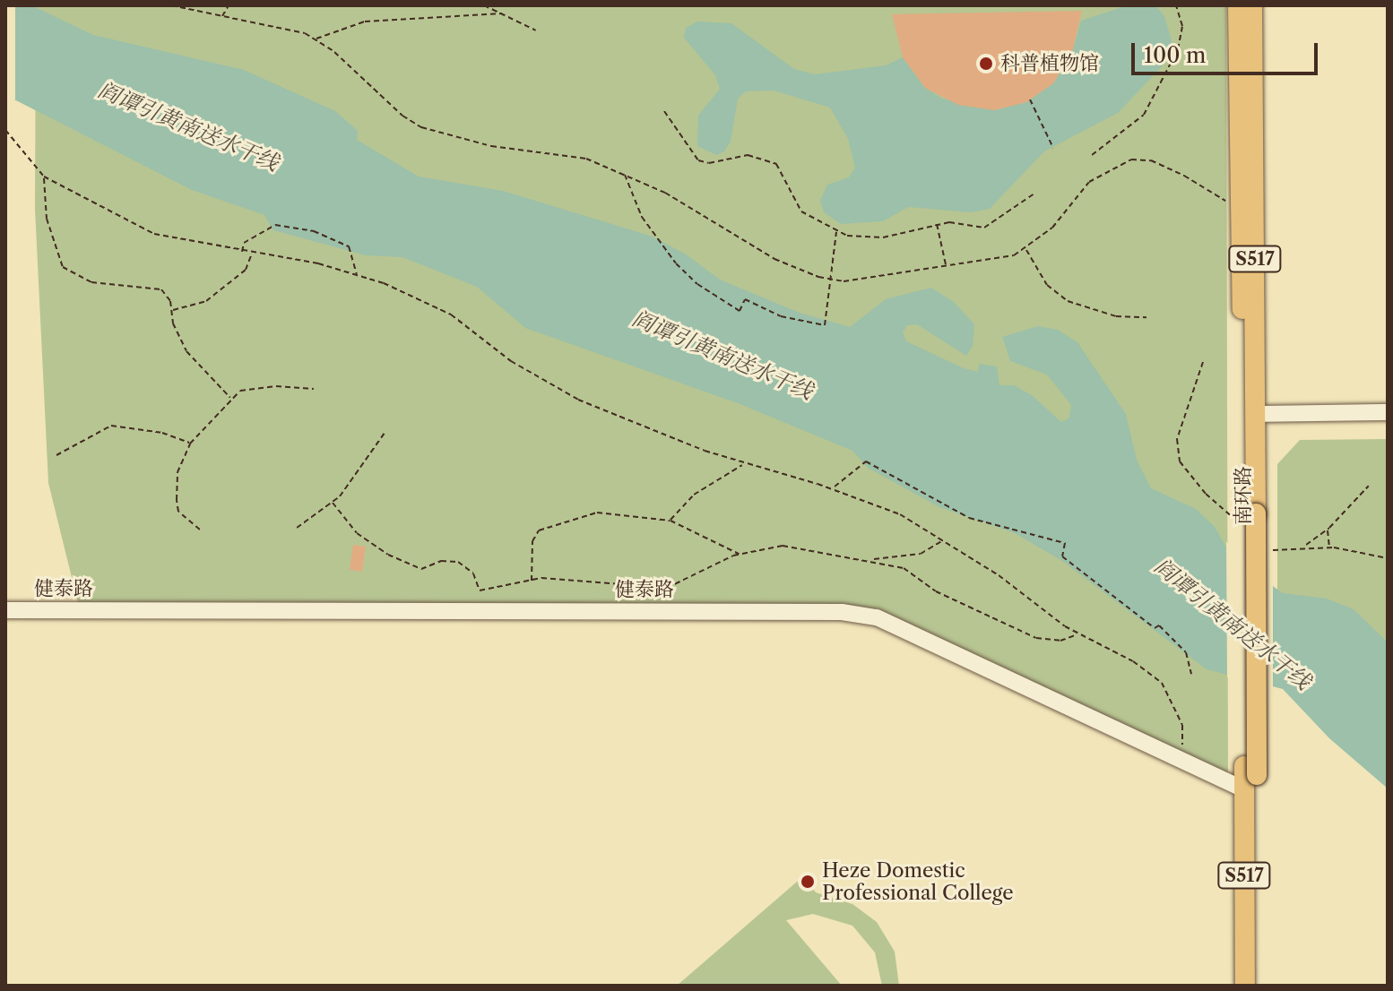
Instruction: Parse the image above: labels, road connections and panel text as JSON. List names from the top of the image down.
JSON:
{
  "streets": {
    "main road": ["S517", "南环路"],
    "street": ["健泰路"]
  },
  "crossings": [
    ["南环路", "健泰路"]
  ],
  "water": ["阎谭引黄南送水干线"],
  "places": ["科普植物馆", "Heze Domestic Professional College"],
  "scale_bar": "100 m"
}
